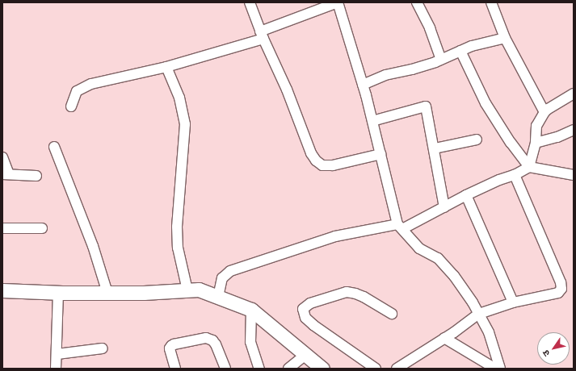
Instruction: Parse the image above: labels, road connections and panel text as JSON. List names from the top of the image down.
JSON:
{
  "north": "bottom left"
}
